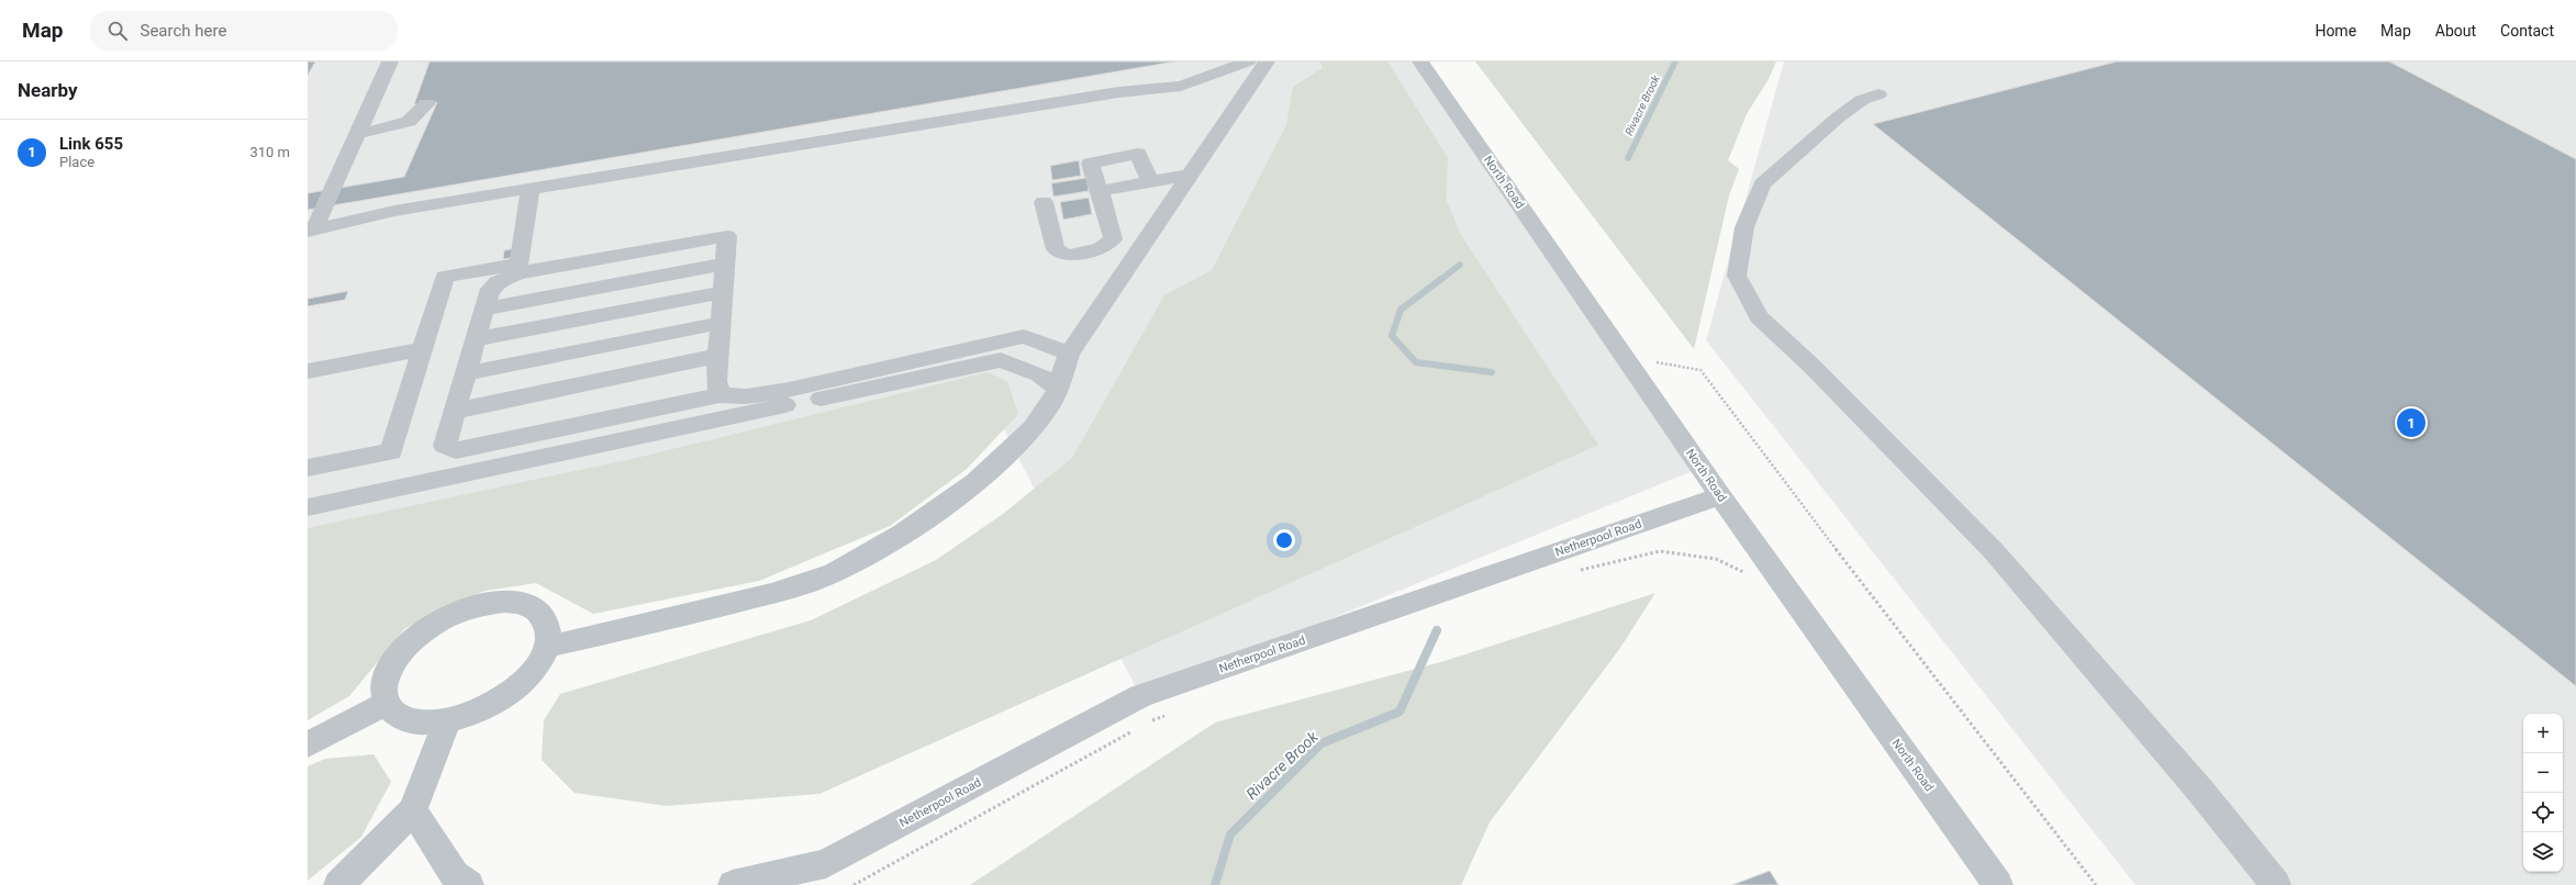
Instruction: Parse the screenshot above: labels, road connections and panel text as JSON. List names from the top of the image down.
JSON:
{
  "streets": {
    "street": ["North Road", "Netherpool Road"]
  },
  "crossings": [
    ["North Road", "Netherpool Road"]
  ],
  "water": ["Rivacre Brook"],
  "page": {
    "header": "Map",
    "search": "Search here",
    "nav": [
      "Home",
      "Map",
      "About",
      "Contact"
    ],
    "heading": "Nearby",
    "list": [
      {
        "mark": "1",
        "name": "Link 655",
        "note": "Place",
        "value": "310 m"
      }
    ],
    "pins": "1",
    "map_buttons": ["+", "−"]
  }
}
